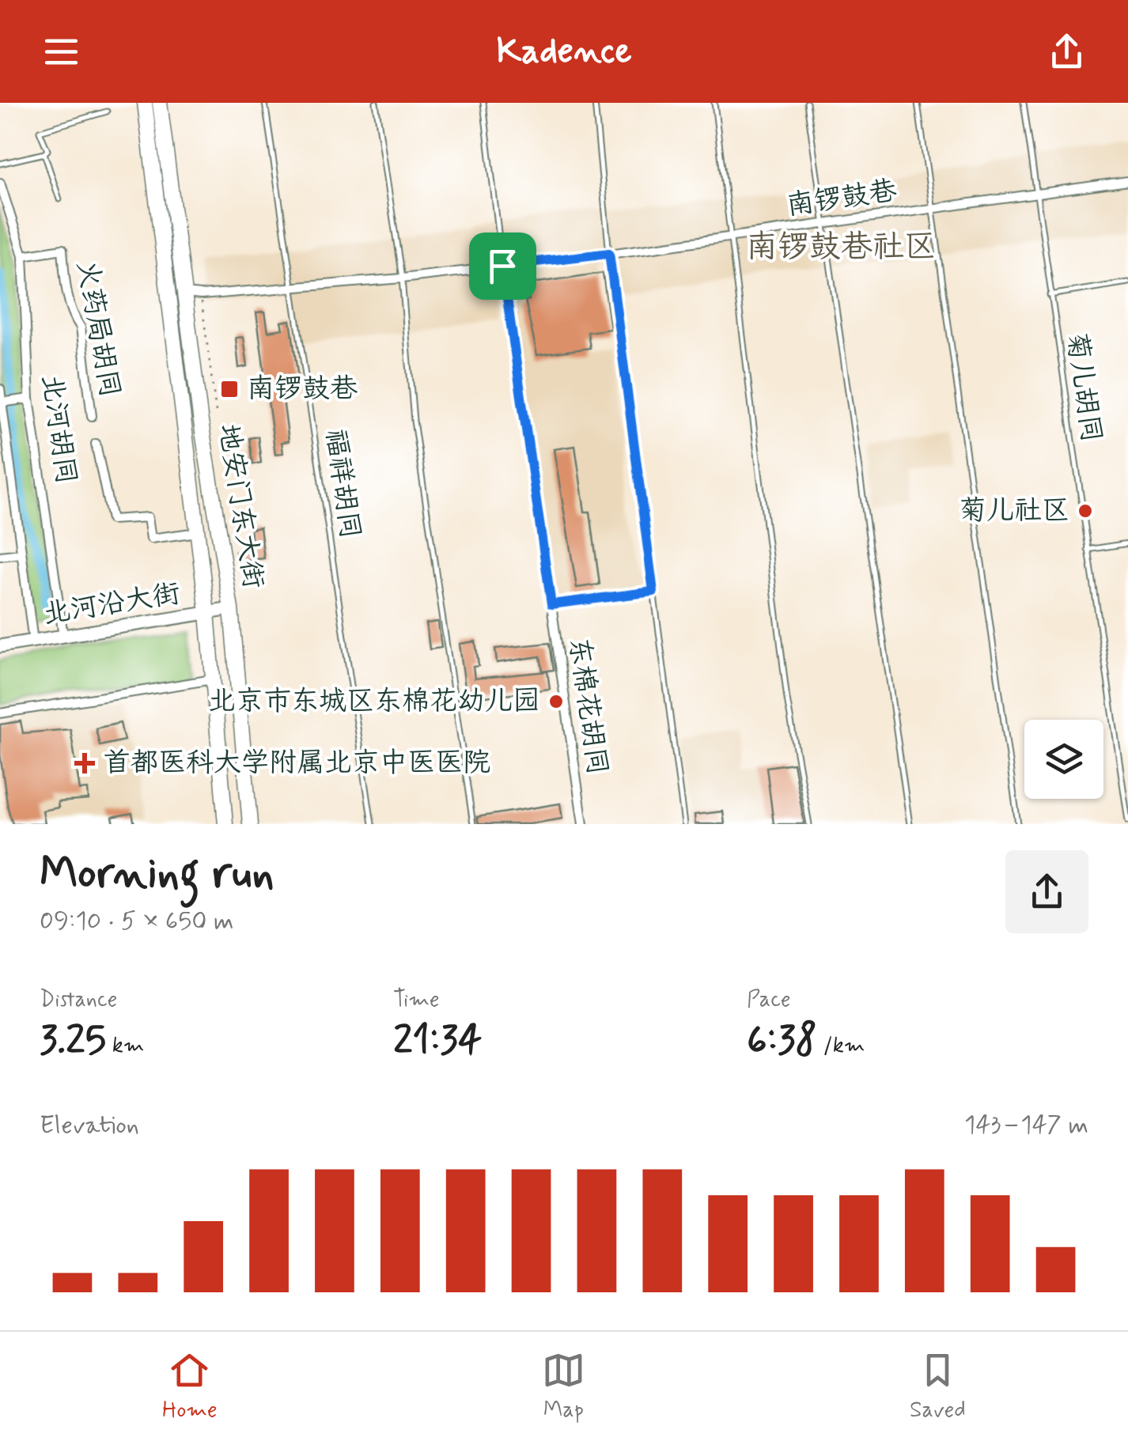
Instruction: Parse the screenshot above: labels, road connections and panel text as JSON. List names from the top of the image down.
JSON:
{
  "streets": {
    "main road": ["地安门东大街", "北河沿大街"],
    "street": [
      "南锣鼓巷",
      "火药局胡同",
      "北河胡同",
      "东棉花胡同"
    ],
    "lane": ["菊儿胡同", "福祥胡同"]
  },
  "crossings": [
    ["南锣鼓巷", "菊儿胡同"],
    ["南锣鼓巷", "福祥胡同"],
    ["南锣鼓巷", "地安门东大街"],
    ["南锣鼓巷", "东棉花胡同"],
    ["火药局胡同", "北河胡同"],
    ["北河胡同", "北河沿大街"],
    ["地安门东大街", "北河沿大街"]
  ],
  "districts": ["南锣鼓巷社区"],
  "places": {
    "transit": ["南锣鼓巷"],
    "other": ["菊儿社区", "北京市东城区东棉花幼儿园"],
    "health": ["首都医科大学附属北京中医医院"]
  },
  "page": {
    "header": "Kadence",
    "heading": ["Morning run", "09:10 · 5 × 650 m"],
    "stats": [
      ["Distance", "3.25 km"],
      ["Time", "21:34"],
      ["Pace", "6:38 /km"]
    ],
    "chart": ["Elevation", "143–147 m"],
    "tabs": ["Home", "Map", "Saved"]
  }
}
